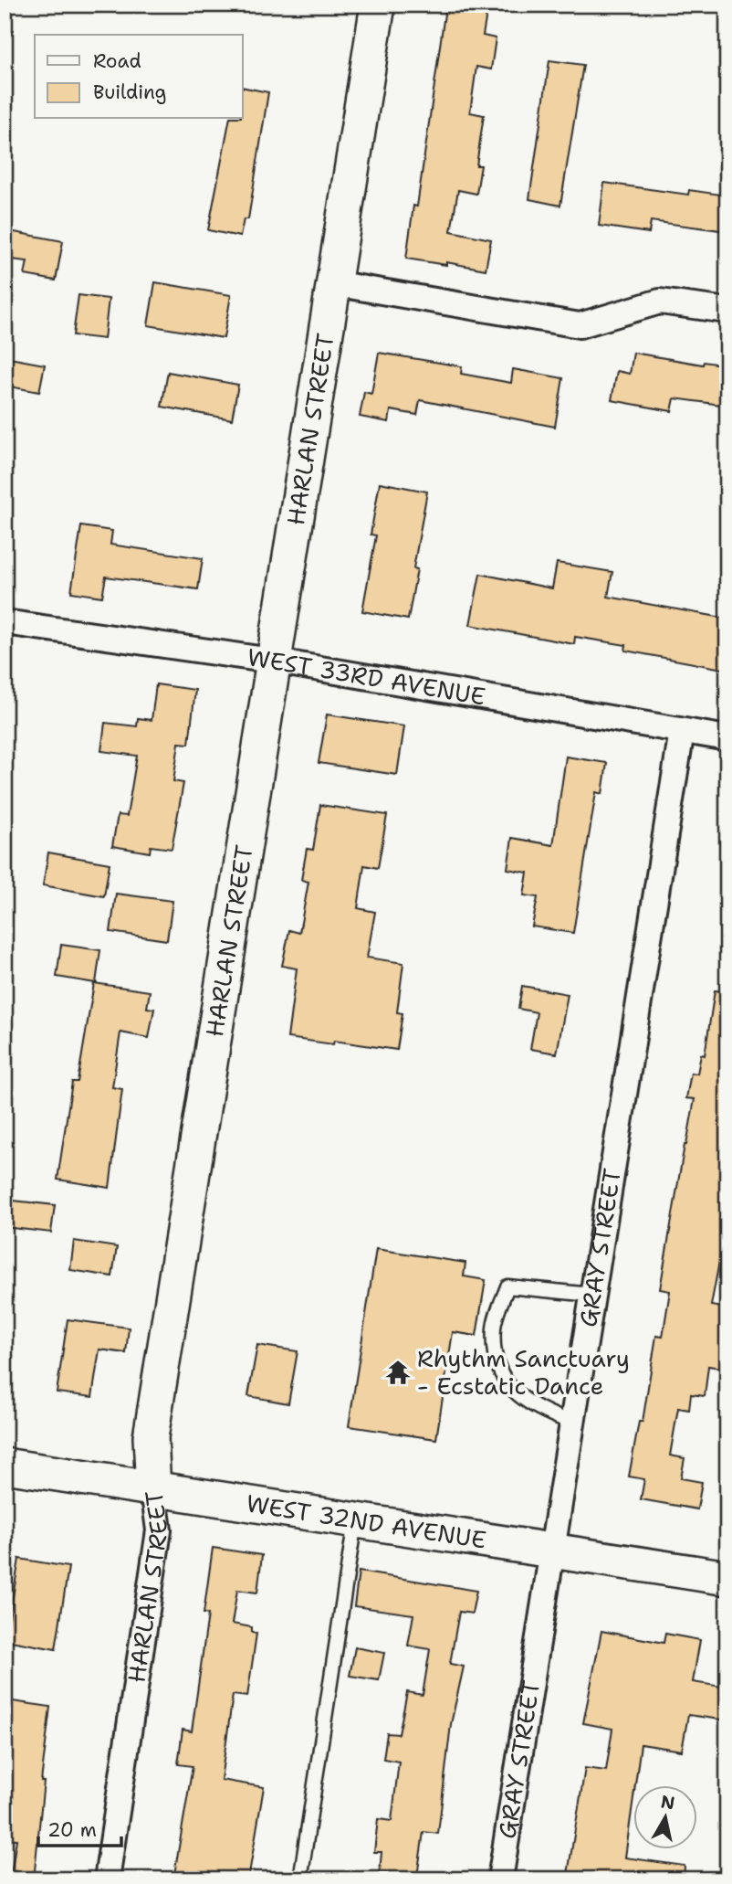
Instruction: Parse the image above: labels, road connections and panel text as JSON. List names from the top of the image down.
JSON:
{
  "streets": {
    "street": [
      "HARLAN STREET",
      "WEST 33RD AVENUE",
      "GRAY STREET",
      "WEST 32ND AVENUE"
    ]
  },
  "crossings": [
    ["HARLAN STREET", "WEST 33RD AVENUE"],
    ["HARLAN STREET", "WEST 32ND AVENUE"],
    ["WEST 33RD AVENUE", "GRAY STREET"],
    ["GRAY STREET", "WEST 32ND AVENUE"]
  ],
  "places": {
    "temple": ["Rhythm Sanctuary - Ecstatic Dance"]
  },
  "legend": ["Road", "Building"],
  "scale_bar": "20 m",
  "north": "top"
}
